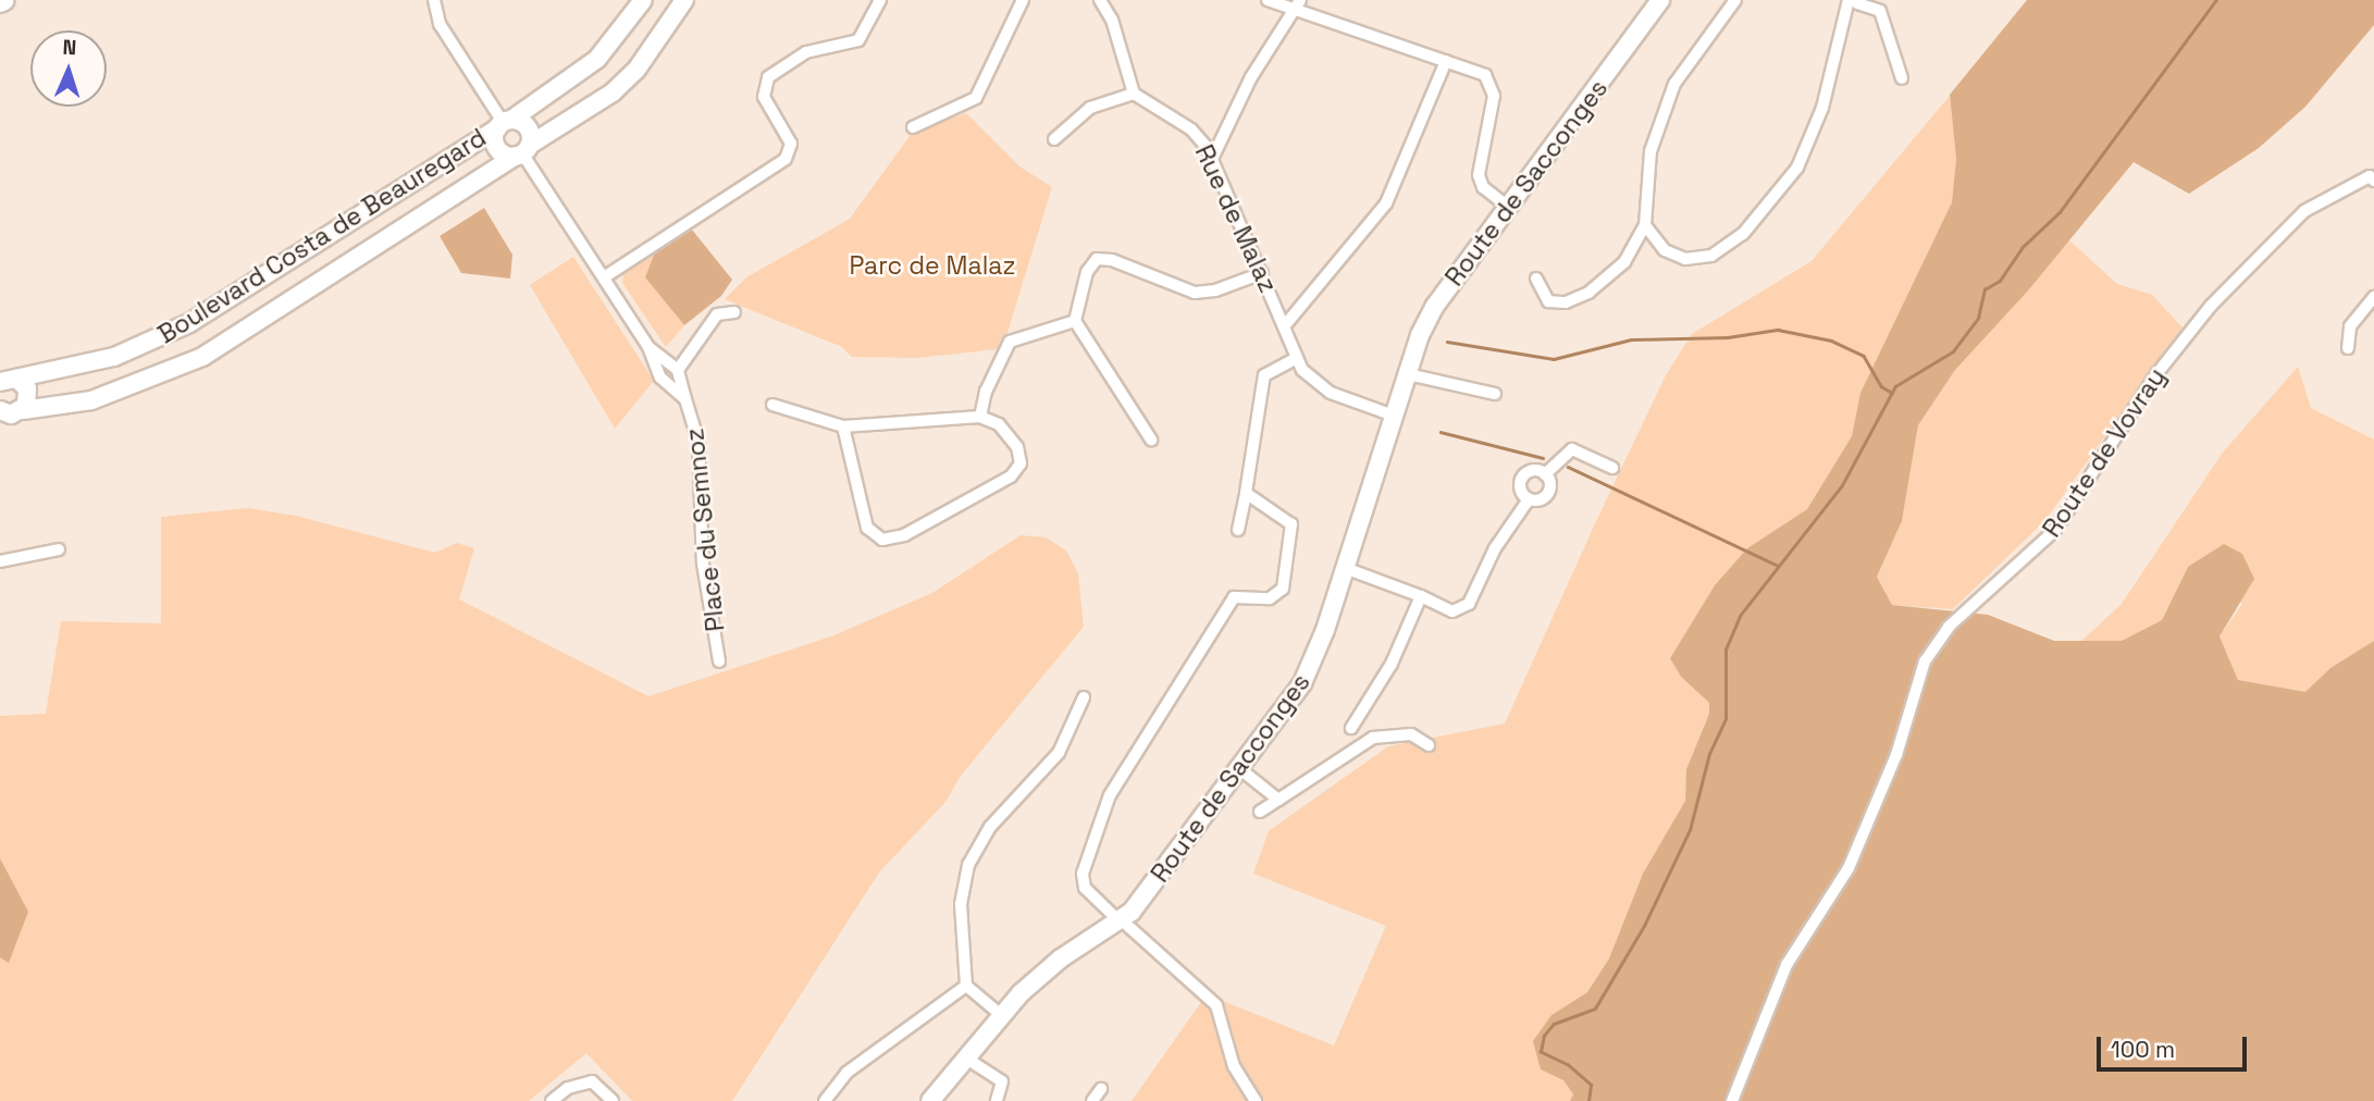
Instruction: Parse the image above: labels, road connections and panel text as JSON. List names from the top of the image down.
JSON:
{
  "streets": {
    "street": [
      "Route de Sacconges",
      "Rue de Malaz",
      "Boulevard Costa de Beauregard",
      "Route de Vovray",
      "Place du Semnoz"
    ]
  },
  "crossings": [
    ["Route de Sacconges", "Rue de Malaz"]
  ],
  "parks": ["Parc de Malaz"],
  "scale_bar": "100 m",
  "north": "top"
}
